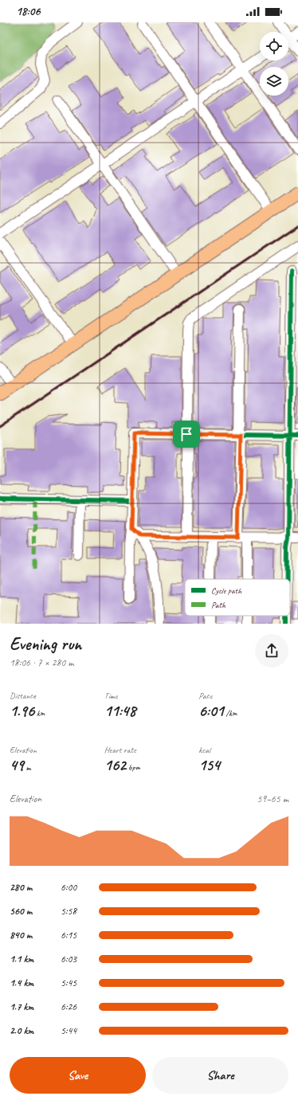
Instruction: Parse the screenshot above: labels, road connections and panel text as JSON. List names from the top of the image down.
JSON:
{
  "legend": ["Cycle path", "Path"],
  "page": {
    "status": "18:06",
    "heading": ["Evening run", "18:06 · 7 × 280 m"],
    "stats": [
      ["Distance", "1.96 km"],
      ["Time", "11:48"],
      ["Pace", "6:01 /km"],
      ["Elevation", "49 m"],
      ["Heart rate", "162 bpm"],
      ["kcal", "154"]
    ],
    "chart": ["Elevation", "59–65 m"],
    "list": [
      {
        "name": "280 m",
        "note": "6:00"
      },
      {
        "name": "560 m",
        "note": "5:58"
      },
      {
        "name": "840 m",
        "note": "6:15"
      },
      {
        "name": "1.1 km",
        "note": "6:03"
      },
      {
        "name": "1.4 km",
        "note": "5:45"
      },
      {
        "name": "1.7 km",
        "note": "6:26"
      },
      {
        "name": "2.0 km",
        "note": "5:44"
      }
    ],
    "buttons": ["Save", "Share"]
  }
}
